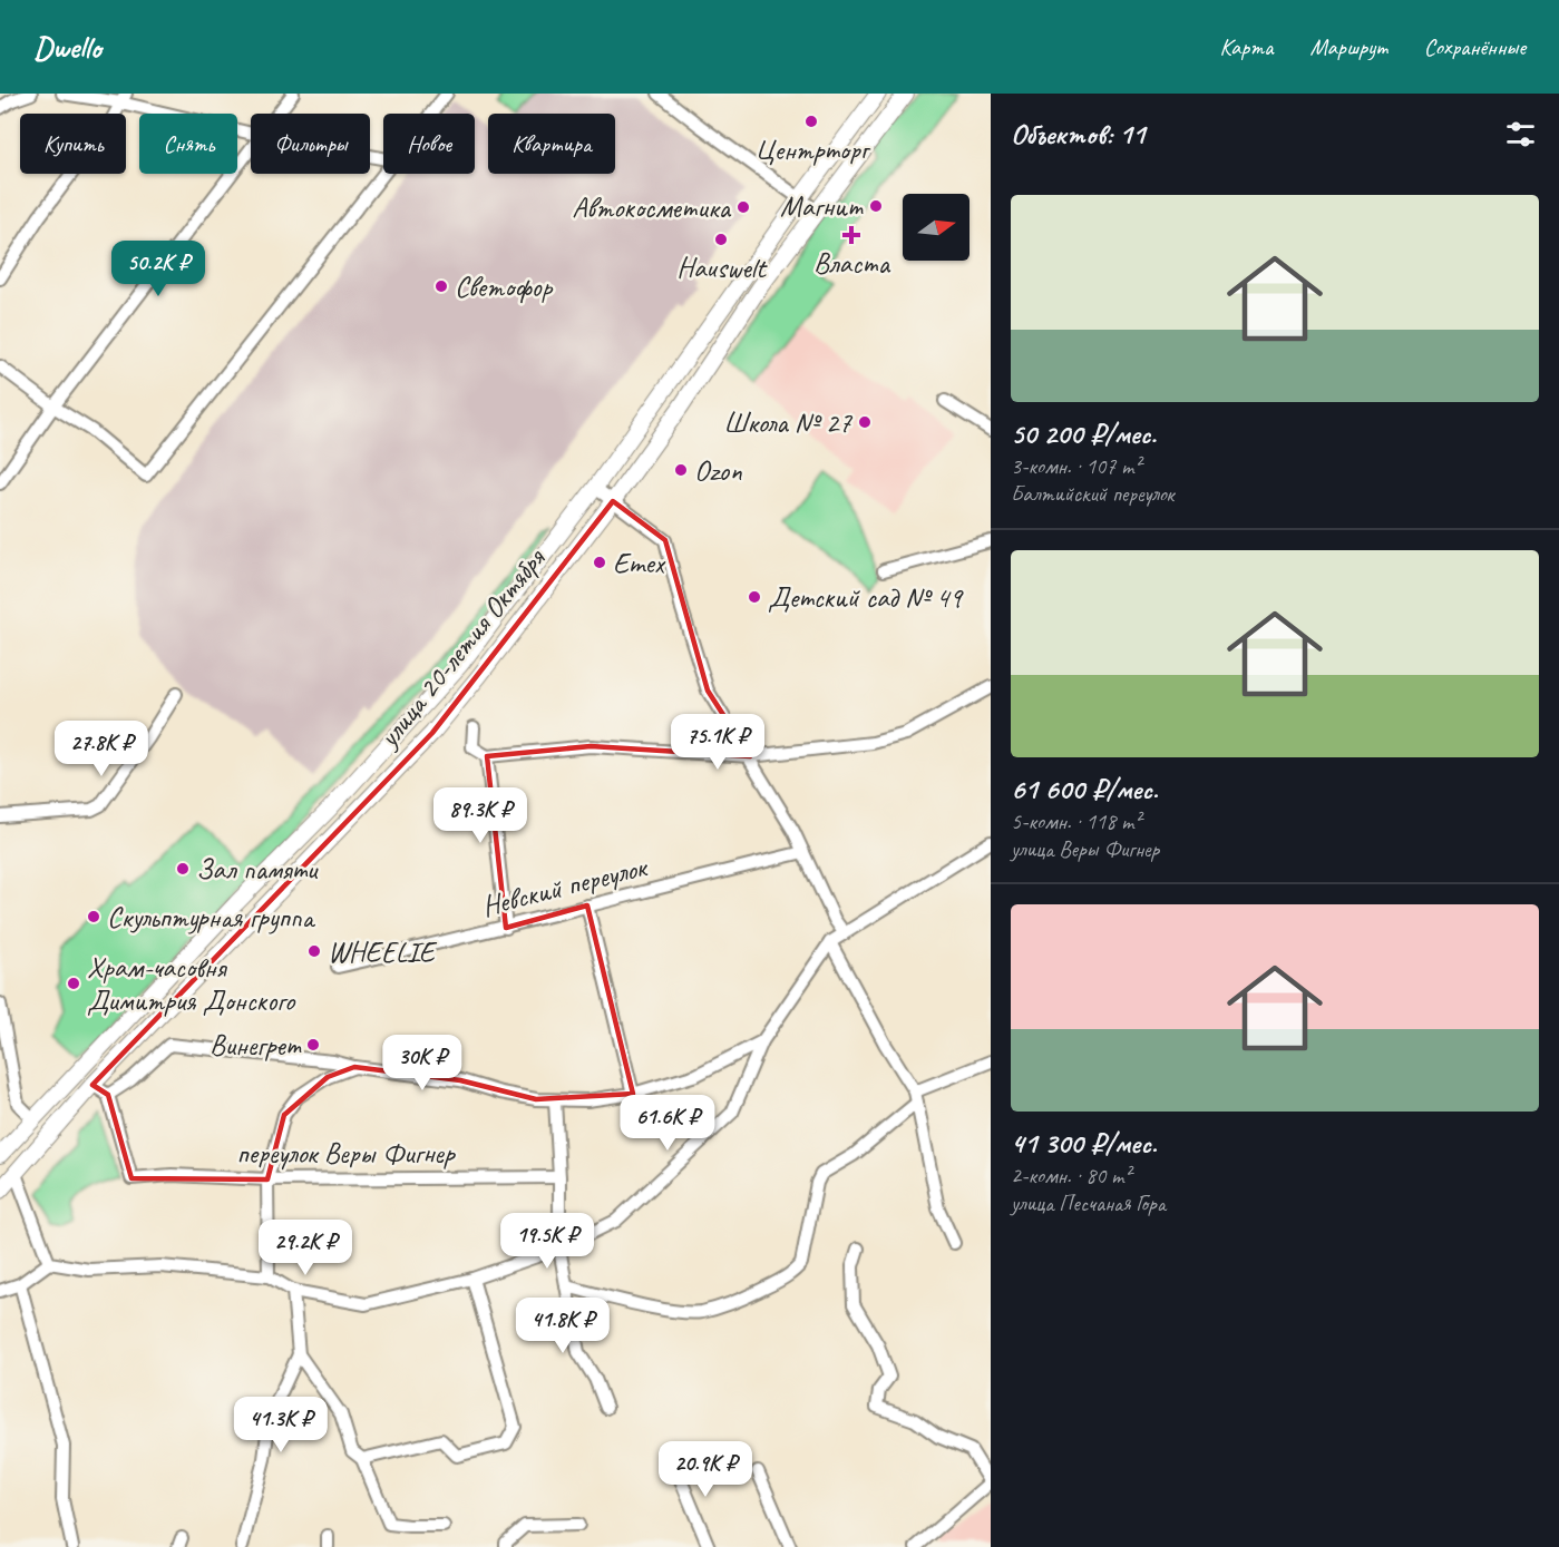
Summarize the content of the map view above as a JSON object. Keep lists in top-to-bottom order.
{
  "streets": {
    "main road": ["улица 20-летия Октября"],
    "street": ["Невский переулок", "переулок Веры Фигнер"]
  },
  "places": {
    "other": [
      "Центрторг",
      "Магнит",
      "Автокосметика",
      "Hauswelt",
      "Светофор",
      "Школа № 27",
      "Ozon",
      "Emex",
      "Детский сад № 49",
      "Зал памяти",
      "Скульптурная группа",
      "WHEELIE",
      "Храм-часовня Димитрия Донского",
      "Винегрет"
    ],
    "health": ["Власта"]
  },
  "north": "right",
  "page": {
    "header": "Dwello",
    "nav": ["Карта", "Маршрут", "Сохранённые"],
    "heading": "Объектов: 11",
    "chip": [
      "Купить",
      "Снять",
      "Фильтры",
      "Новое",
      "Квартира"
    ],
    "list": [
      {
        "name": "50 200 ₽/мес.",
        "note": "3-комн. · 107 m² · Балтийский переулок"
      },
      {
        "name": "61 600 ₽/мес.",
        "note": "5-комн. · 118 m² · улица Веры Фигнер"
      },
      {
        "name": "41 300 ₽/мес.",
        "note": "2-комн. · 80 m² · улица Песчаная Гора"
      }
    ],
    "price": [
      "50.2K ₽",
      "75.1K ₽",
      "27.8K ₽",
      "89.3K ₽",
      "30K ₽",
      "61.6K ₽",
      "19.5K ₽",
      "29.2K ₽",
      "41.8K ₽",
      "41.3K ₽",
      "20.9K ₽"
    ]
  }
}
